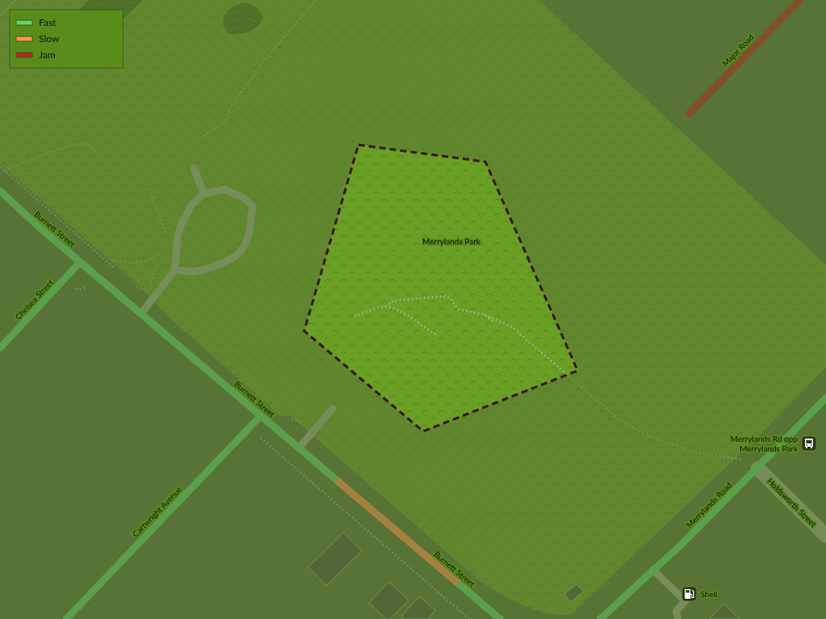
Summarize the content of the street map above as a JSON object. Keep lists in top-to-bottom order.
{
  "streets": {
    "main road": [
      "Major Road",
      "Burnett Street",
      "Chelsea Street",
      "Merrylands Road",
      "Cartwright Avenue"
    ],
    "street": ["Holdsworth Street"]
  },
  "crossings": [
    ["Burnett Street", "Chelsea Street"],
    ["Burnett Street", "Cartwright Avenue"],
    ["Holdsworth Street", "Merrylands Road"]
  ],
  "parks": ["Merrylands Park"],
  "places": {
    "bus stop": ["Merrylands Rd opp Merrylands Park"],
    "fuel station": ["Shell"]
  },
  "legend": ["Fast", "Slow", "Jam"]
}
